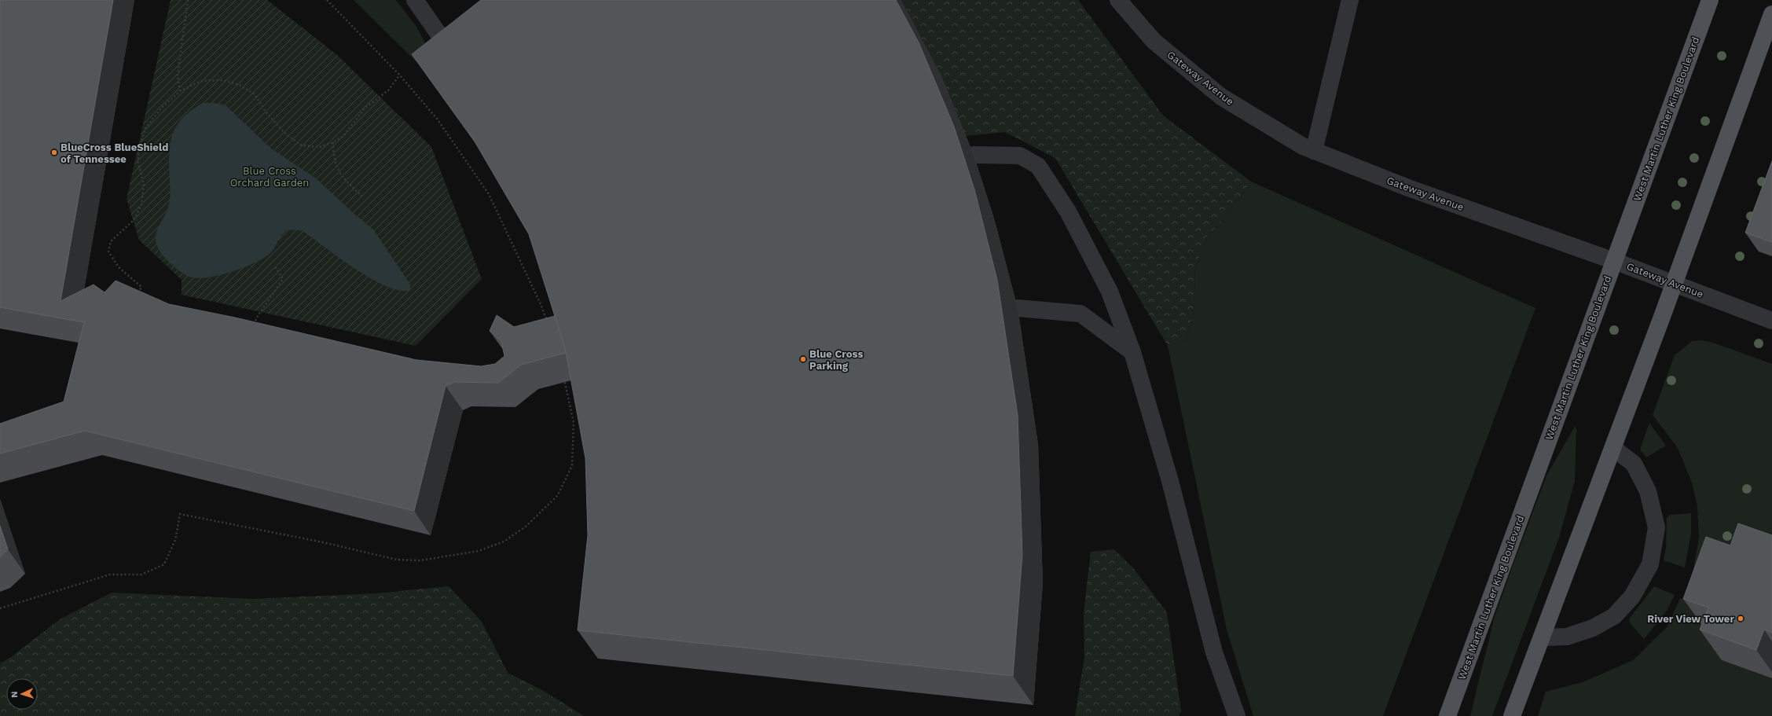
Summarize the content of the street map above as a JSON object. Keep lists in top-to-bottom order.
{
  "streets": {
    "main road": ["West Martin Luther King Boulevard"],
    "street": ["Gateway Avenue"]
  },
  "crossings": [
    ["Gateway Avenue", "West Martin Luther King Boulevard"]
  ],
  "parks": ["Blue Cross Orchard Garden"],
  "places": ["BlueCross BlueShield of Tennessee", "Blue Cross Parking", "River View Tower"],
  "north": "left"
}
